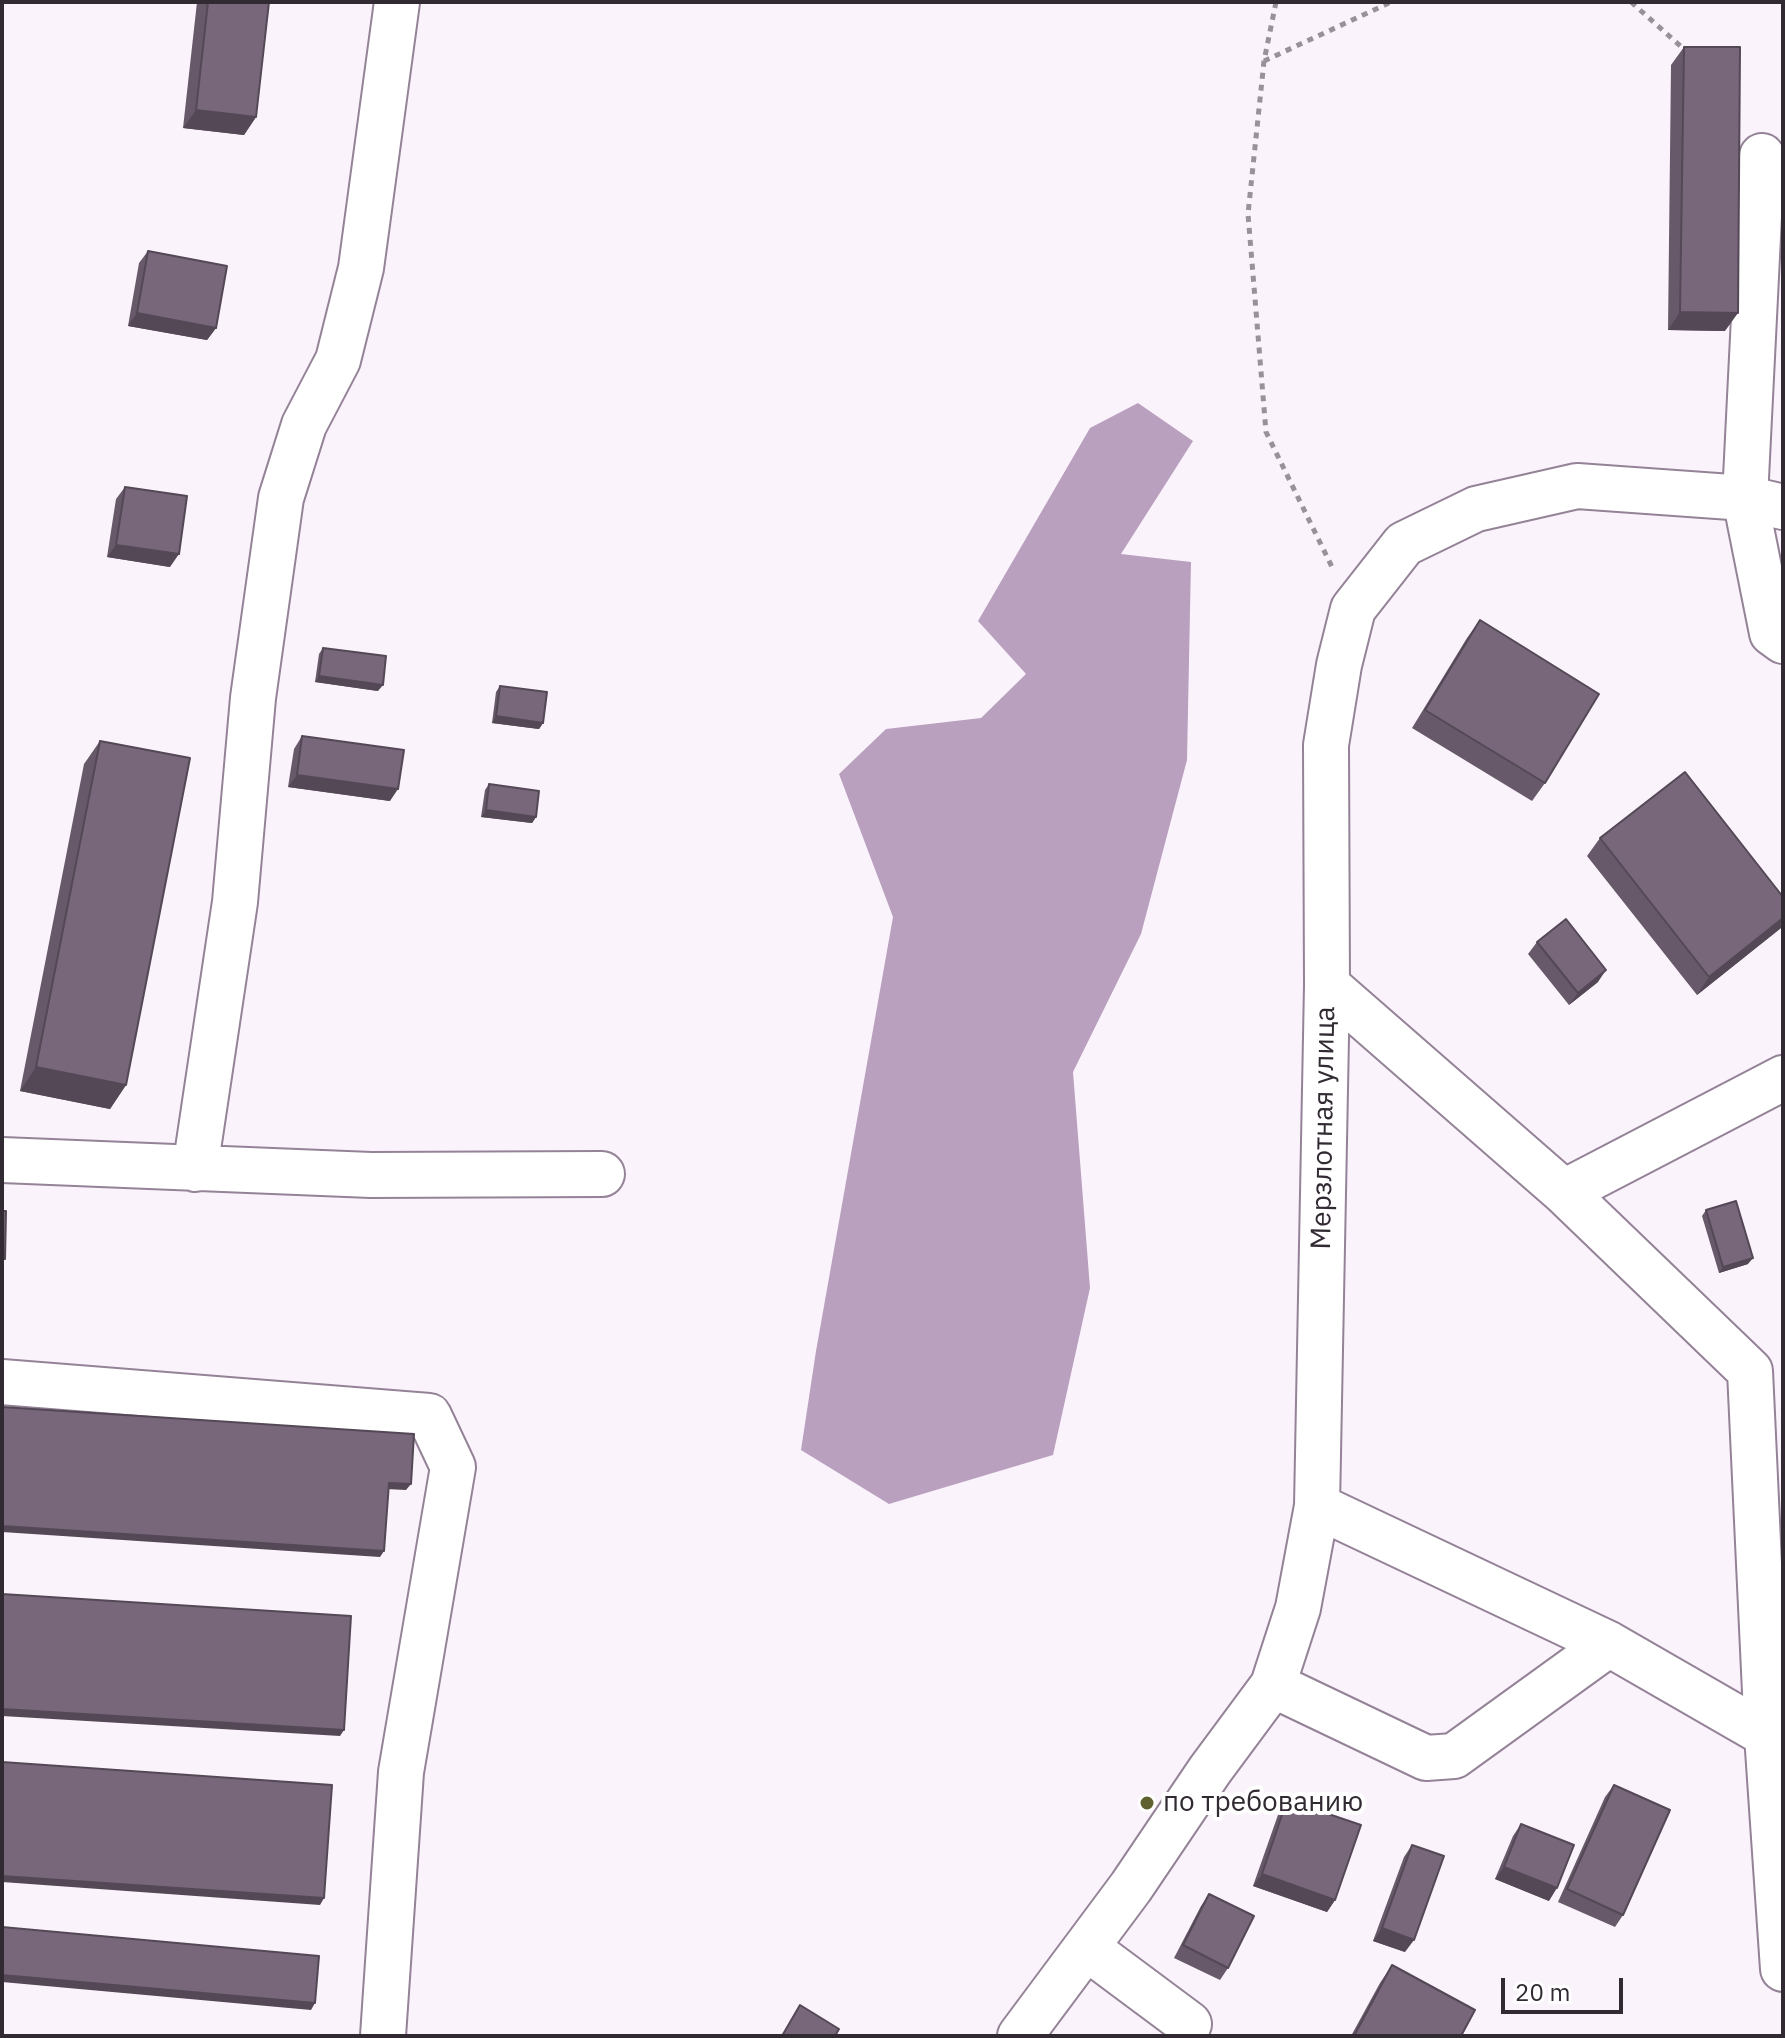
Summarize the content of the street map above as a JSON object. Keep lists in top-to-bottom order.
{
  "streets": {
    "street": ["Мерзлотная улица"]
  },
  "places": ["по требованию"],
  "scale_bar": "20 m"
}
